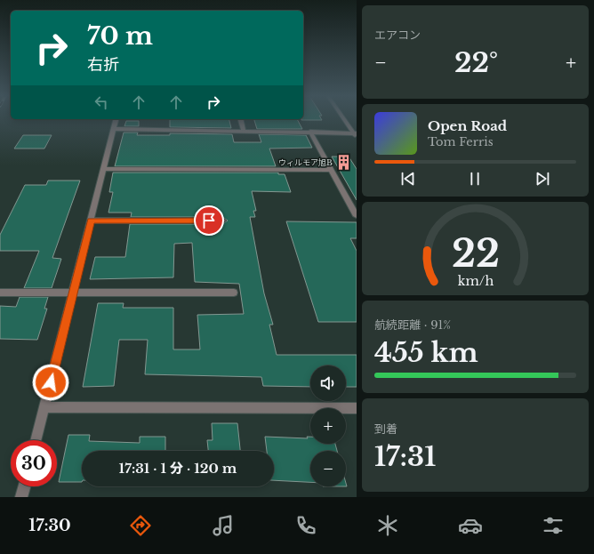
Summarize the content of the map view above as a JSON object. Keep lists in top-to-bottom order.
{
  "places": {
    "building": ["ウィルモア旭B"]
  },
  "page": {
    "tile": [
      "エアコン",
      ["航続距離 · 91%", "455 km"],
      ["到着", "17:31"]
    ],
    "turn": ["70 m", "右折"],
    "heat": ["−", "22°", "+"],
    "song": ["Open Road", "Tom Ferris"],
    "map_buttons": ["+", "−"],
    "limit": "30",
    "trip": "17:31 · 1 分 · 120 m",
    "tabs": "17:30",
    "gauge": ["22", "km/h"]
  }
}
